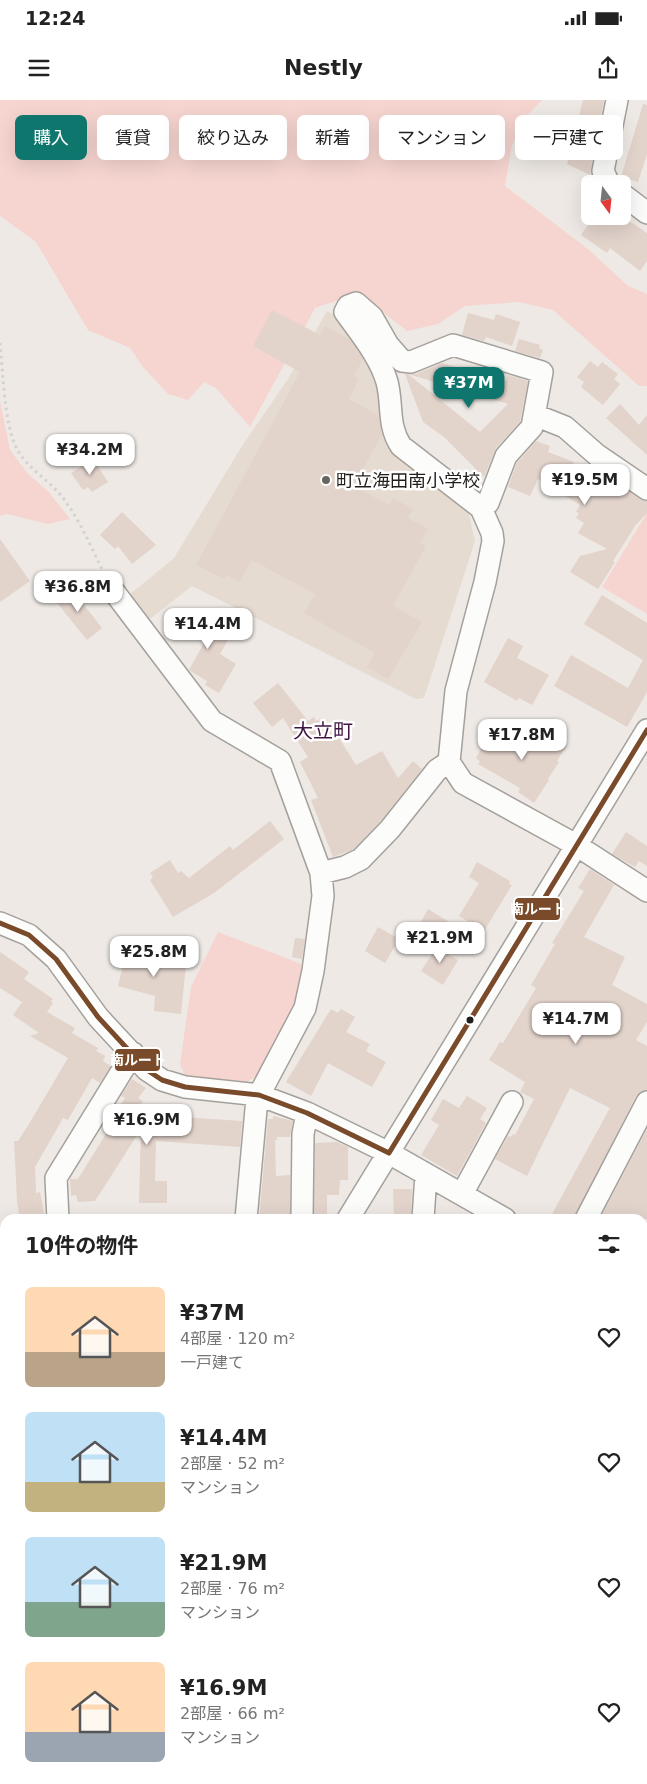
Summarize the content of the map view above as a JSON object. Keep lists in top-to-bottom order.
{
  "districts": ["大立町"],
  "places": ["町立海田南小学校"],
  "lines": ["transit line 南ルート"],
  "north": "bottom",
  "page": {
    "status": "12:24",
    "header": "Nestly",
    "chip": [
      "購入",
      "賃貸",
      "絞り込み",
      "新着",
      "マンション",
      "一戸建て"
    ],
    "price": [
      "¥37M",
      "¥34.2M",
      "¥19.5M",
      "¥36.8M",
      "¥14.4M",
      "¥17.8M",
      "¥21.9M",
      "¥25.8M",
      "¥14.7M",
      "¥16.9M"
    ],
    "heading": "10件の物件",
    "list": [
      {
        "name": "¥37M",
        "note": "4部屋 · 120 m² · 一戸建て"
      },
      {
        "name": "¥14.4M",
        "note": "2部屋 · 52 m² · マンション"
      },
      {
        "name": "¥21.9M",
        "note": "2部屋 · 76 m² · マンション"
      },
      {
        "name": "¥16.9M",
        "note": "2部屋 · 66 m² · マンション"
      }
    ]
  }
}
